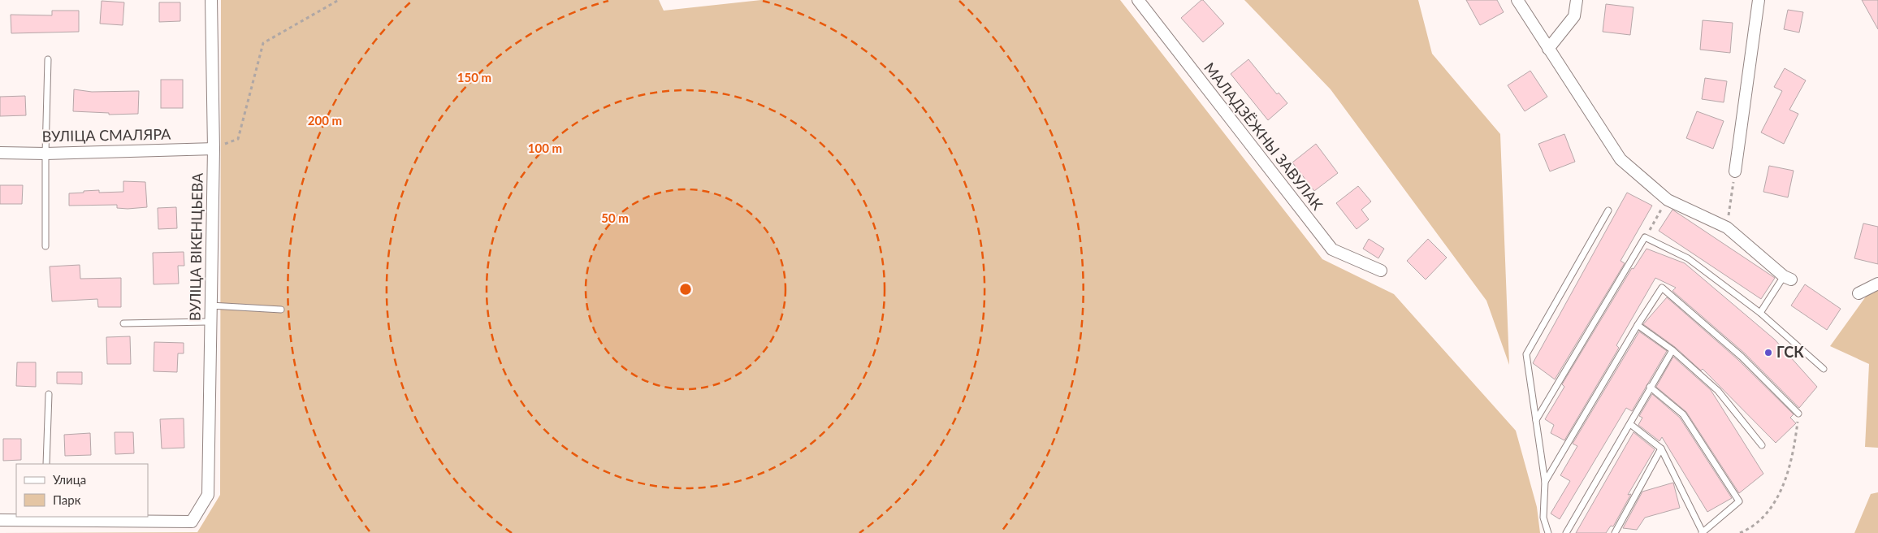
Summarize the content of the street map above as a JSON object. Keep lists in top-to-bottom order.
{
  "streets": {
    "street": ["ВУЛІЦА СМАЛЯРА", "МАЛАДЗЁЖНЫ ЗАВУЛАК", "ВУЛІЦА ВІКЕНЦЬЕВА"]
  },
  "crossings": [
    ["ВУЛІЦА СМАЛЯРА", "ВУЛІЦА ВІКЕНЦЬЕВА"]
  ],
  "places": ["ГСК"],
  "legend": ["Улица", "Парк"],
  "rings": [
    "150 m",
    "200 m",
    "100 m",
    "50 m"
  ]
}
